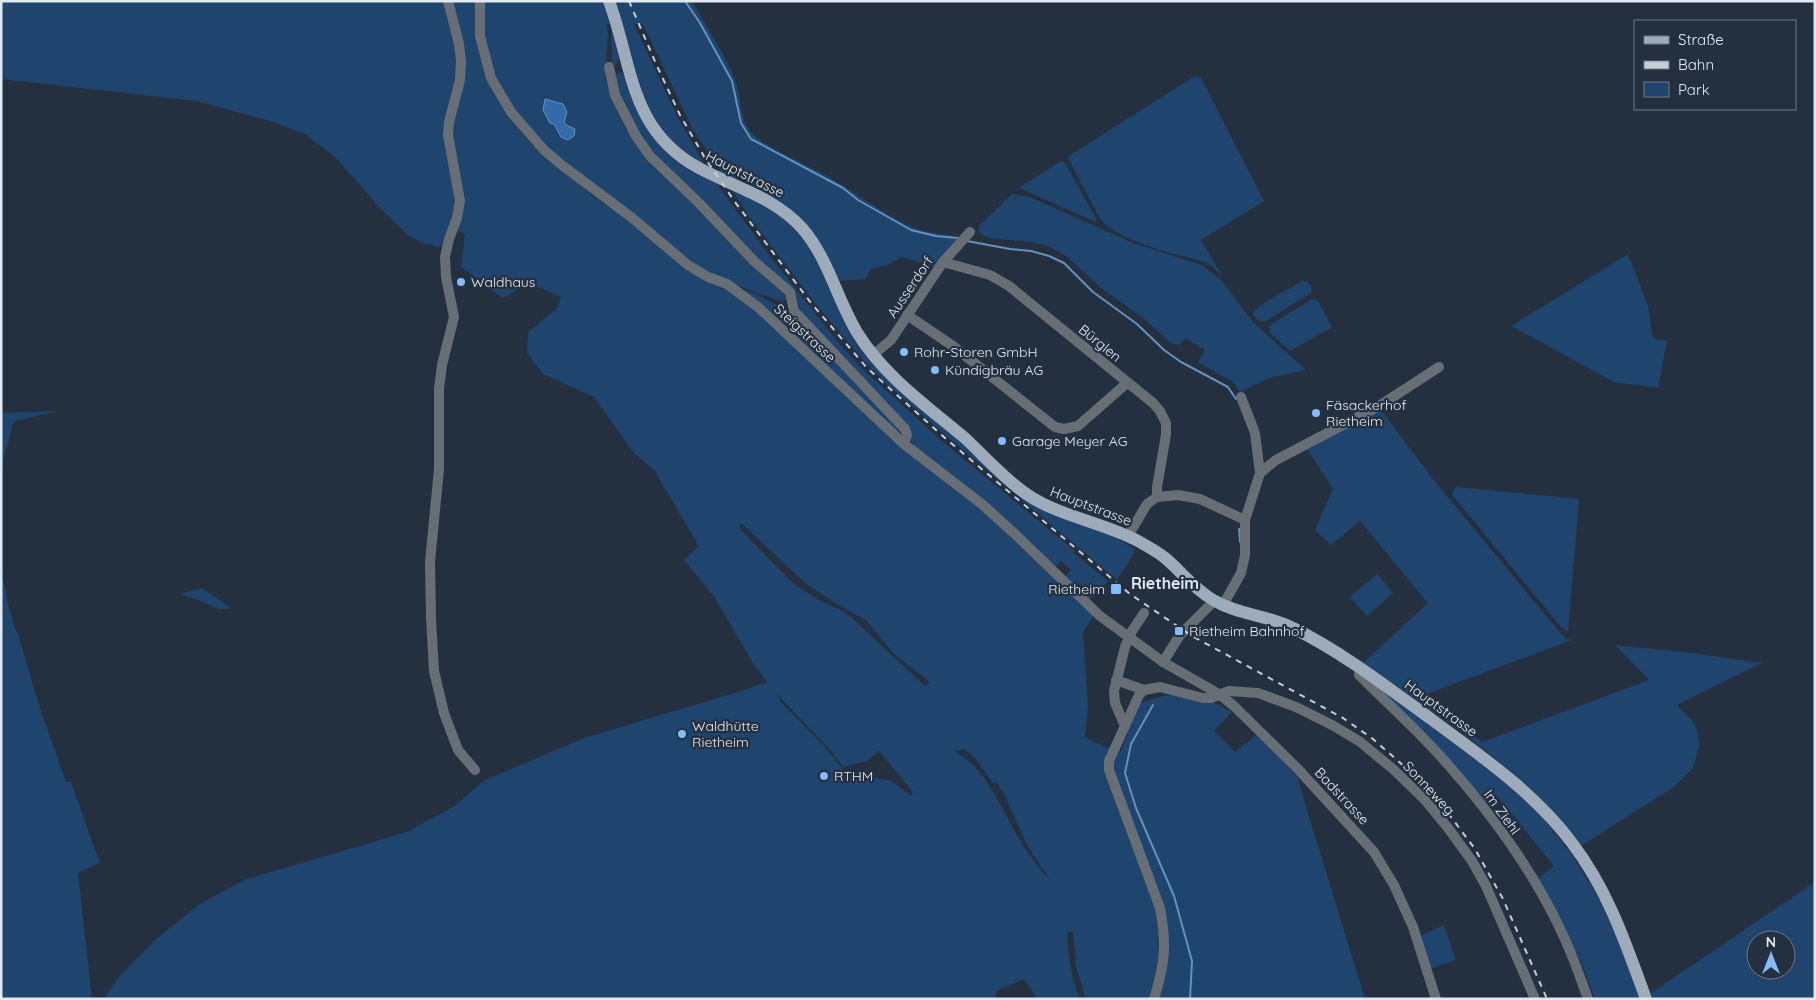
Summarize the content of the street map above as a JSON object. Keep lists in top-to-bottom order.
{
  "streets": {
    "main road": ["Hauptstrasse"],
    "street": [
      "Ausserdorf",
      "Steigstrasse",
      "Bürglen",
      "Sonneweg",
      "Badstrasse",
      "Im Ziehl"
    ]
  },
  "crossings": [
    ["Hauptstrasse", "Ausserdorf"],
    ["Hauptstrasse", "Im Ziehl"],
    ["Ausserdorf", "Bürglen"],
    ["Steigstrasse", "Badstrasse"],
    ["Sonneweg", "Badstrasse"]
  ],
  "districts": ["Rietheim"],
  "places": {
    "other": [
      "Waldhaus",
      "Rohr-Storen GmbH",
      "Kündigbräu AG",
      "Fäsackerhof Rietheim",
      "Garage Meyer AG",
      "Waldhütte Rietheim",
      "RTHM"
    ],
    "transit": ["Rietheim", "Rietheim Bahnhof"]
  },
  "legend": ["Straße", "Bahn", "Park"],
  "north": "top"
}
